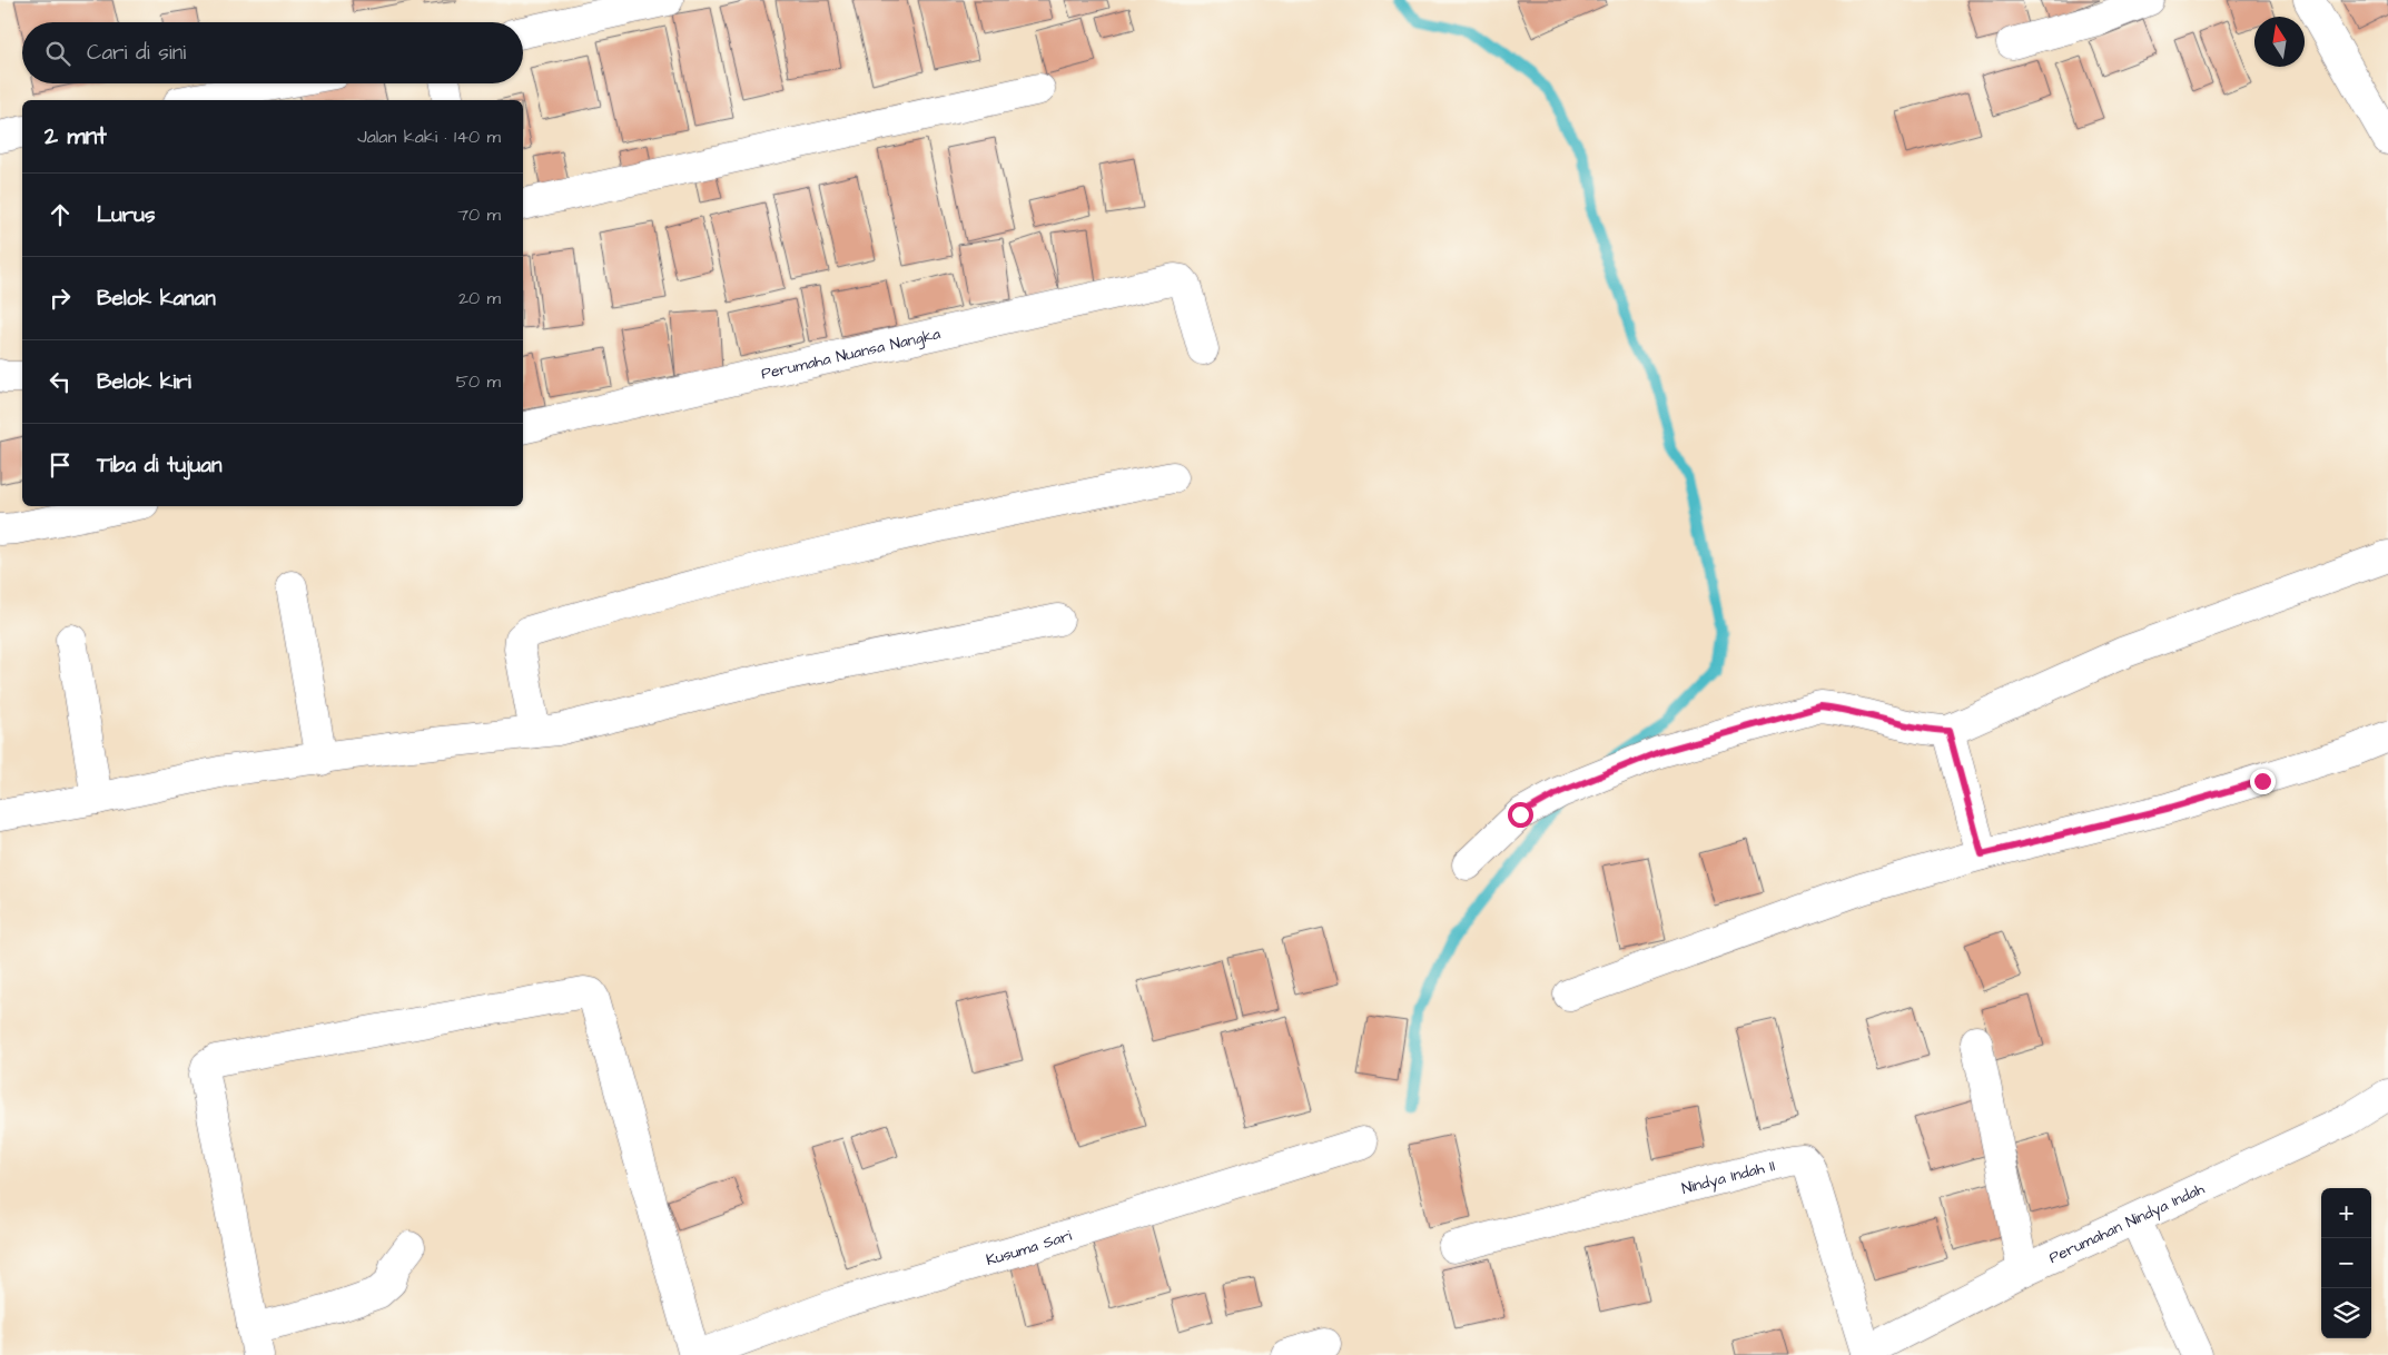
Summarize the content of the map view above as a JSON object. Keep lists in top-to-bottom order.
{
  "streets": {
    "street": [
      "Perumaha Nuansa Nangka",
      "Nindya Indah II",
      "Perumahan Nindya Indah",
      "Kusuma Sari"
    ]
  },
  "crossings": [
    ["Nindya Indah II", "Perumahan Nindya Indah"]
  ],
  "north": "top",
  "page": {
    "search": "Cari di sini",
    "heading": ["2 mnt", "Jalan kaki · 140 m"],
    "list": [
      ["Lurus", "70 m"],
      ["Belok kanan", "20 m"],
      ["Belok kiri", "50 m"],
      "Tiba di tujuan"
    ],
    "map_buttons": ["+", "−"]
  }
}
